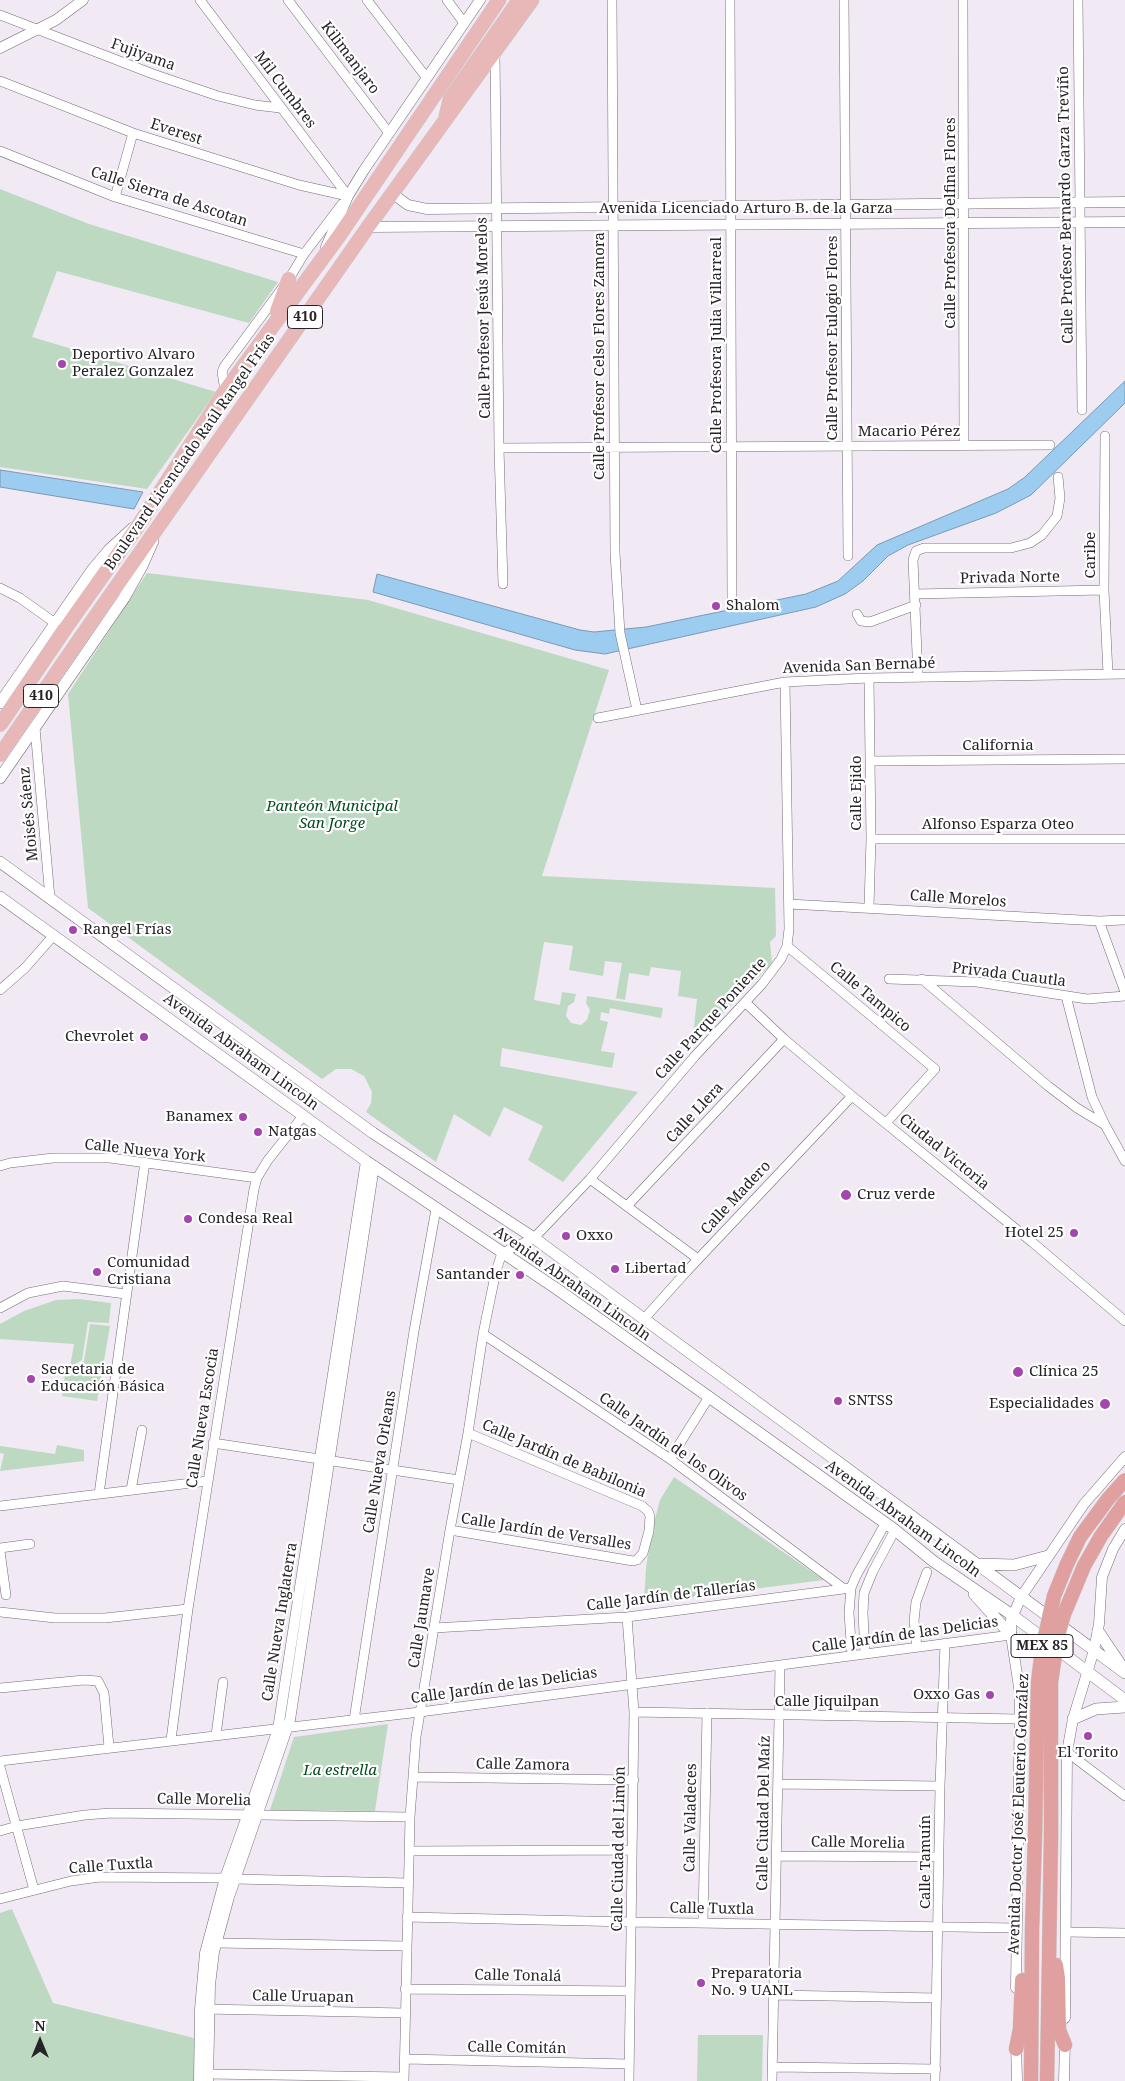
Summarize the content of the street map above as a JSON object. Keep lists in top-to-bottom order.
{
  "streets": {
    "highway": ["MEX 85", "Avenida Doctor José Eleuterio González"],
    "main road": ["410", "Boulevard Licenciado Raúl Rangel Frías", "Avenida Abraham Lincoln"],
    "street": [
      "Fujiyama",
      "Kilimanjaro",
      "Mil Cumbres",
      "Everest",
      "Calle Sierra de Ascotan",
      "Calle Profesor Bernardo Garza Treviño",
      "Avenida Licenciado Arturo B. de la Garza",
      "Calle Profesora Delfina Flores",
      "Calle Profesor Jesús Morelos",
      "Calle Profesor Eulogio Flores",
      "Calle Profesora Julia Villarreal",
      "Calle Profesor Celso Flores Zamora",
      "Macario Pérez",
      "Caribe",
      "Privada Norte",
      "Avenida San Bernabé",
      "California",
      "Calle Ejido",
      "Moisés Sáenz",
      "Alfonso Esparza Oteo",
      "Calle Morelos",
      "Privada Cuautla",
      "Calle Tampico",
      "Calle Parque Poniente",
      "Calle Llera",
      "Calle Nueva York",
      "Ciudad Victoria",
      "Calle Madero",
      "Calle Nueva Escocia",
      "Calle Jardín de los Olivos",
      "Calle Jardín de Babilonia",
      "Calle Nueva Orleans",
      "Calle Jardín de Versalles",
      "Calle Jardín de Tallerías",
      "Calle Jaumave",
      "Calle Nueva Inglaterra",
      "Calle Jardín de las Delicias",
      "Calle Jiquilpan",
      "Calle Zamora",
      "Calle Morelia",
      "Calle Ciudad Del Maíz",
      "Calle Valadeces",
      "Calle Ciudad del Limón",
      "Calle Tamuín",
      "Calle Tuxtla",
      "Calle Tonalá",
      "Calle Uruapan",
      "Calle Comitán"
    ]
  },
  "crossings": [
    ["Fujiyama", "Mil Cumbres"],
    ["Mil Cumbres", "Everest"],
    ["Calle Profesor Bernardo Garza Treviño", "Avenida Licenciado Arturo B. de la Garza"],
    ["Avenida Licenciado Arturo B. de la Garza", "Calle Profesora Delfina Flores"],
    ["Avenida Licenciado Arturo B. de la Garza", "Calle Profesor Jesús Morelos"],
    ["Avenida Licenciado Arturo B. de la Garza", "Calle Profesor Eulogio Flores"],
    ["Avenida Licenciado Arturo B. de la Garza", "Calle Profesora Julia Villarreal"],
    ["Avenida Licenciado Arturo B. de la Garza", "Calle Profesor Celso Flores Zamora"],
    ["Avenida Licenciado Arturo B. de la Garza", "Boulevard Licenciado Raúl Rangel Frías"],
    ["Calle Profesora Delfina Flores", "Macario Pérez"],
    ["Calle Profesor Jesús Morelos", "Macario Pérez"],
    ["Calle Profesor Jesús Morelos", "Boulevard Licenciado Raúl Rangel Frías"],
    ["Calle Profesor Eulogio Flores", "Macario Pérez"],
    ["Calle Profesora Julia Villarreal", "Macario Pérez"],
    ["Calle Profesor Celso Flores Zamora", "Macario Pérez"],
    ["Calle Profesor Celso Flores Zamora", "Avenida San Bernabé"],
    ["Caribe", "Privada Norte"],
    ["Caribe", "Avenida San Bernabé"],
    ["Avenida San Bernabé", "Calle Ejido"],
    ["Avenida San Bernabé", "Calle Parque Poniente"],
    ["California", "Calle Ejido"],
    ["Calle Ejido", "Alfonso Esparza Oteo"],
    ["Calle Ejido", "Calle Morelos"],
    ["Calle Morelos", "Calle Parque Poniente"],
    ["Calle Tampico", "Calle Parque Poniente"],
    ["Calle Tampico", "Ciudad Victoria"],
    ["Calle Parque Poniente", "Ciudad Victoria"],
    ["Avenida Abraham Lincoln", "Calle Nueva Escocia"],
    ["Avenida Abraham Lincoln", "Calle Nueva Orleans"],
    ["Avenida Abraham Lincoln", "Calle Jaumave"],
    ["Avenida Abraham Lincoln", "Calle Nueva Inglaterra"],
    ["Calle Llera", "Ciudad Victoria"],
    ["Calle Nueva York", "Calle Nueva Escocia"],
    ["Ciudad Victoria", "Calle Madero"],
    ["Calle Nueva Escocia", "Calle Jardín de las Delicias"],
    ["Calle Jardín de los Olivos", "Calle Jardín de Tallerías"],
    ["Calle Jardín de los Olivos", "Calle Jaumave"],
    ["Calle Jardín de Babilonia", "Calle Jardín de Versalles"],
    ["Calle Jardín de Babilonia", "Calle Jaumave"],
    ["Calle Nueva Orleans", "Calle Jardín de las Delicias"],
    ["Calle Jardín de Versalles", "Calle Jaumave"],
    ["Calle Jardín de Tallerías", "Calle Jaumave"],
    ["Calle Jardín de Tallerías", "Calle Ciudad del Limón"],
    ["Calle Jaumave", "Calle Jardín de las Delicias"],
    ["Calle Jaumave", "Calle Zamora"],
    ["Calle Jaumave", "Calle Morelia"],
    ["Calle Jaumave", "Calle Tuxtla"],
    ["Calle Jaumave", "Calle Tonalá"],
    ["Calle Jaumave", "Calle Uruapan"],
    ["Calle Jaumave", "Calle Comitán"],
    ["Calle Nueva Inglaterra", "Calle Jardín de las Delicias"],
    ["Calle Nueva Inglaterra", "Calle Morelia"],
    ["Calle Nueva Inglaterra", "Calle Tuxtla"],
    ["Calle Nueva Inglaterra", "Calle Uruapan"],
    ["Calle Jardín de las Delicias", "Calle Ciudad Del Maíz"],
    ["Calle Jardín de las Delicias", "Calle Ciudad del Limón"],
    ["Calle Jardín de las Delicias", "Calle Tamuín"],
    ["Calle Jiquilpan", "Calle Ciudad Del Maíz"],
    ["Calle Jiquilpan", "Calle Valadeces"],
    ["Calle Jiquilpan", "Calle Ciudad del Limón"],
    ["Calle Jiquilpan", "Calle Tamuín"],
    ["Calle Zamora", "Calle Ciudad del Limón"],
    ["Calle Morelia", "Calle Ciudad Del Maíz"],
    ["Calle Morelia", "Calle Tamuín"],
    ["Calle Ciudad Del Maíz", "Calle Tuxtla"],
    ["Calle Valadeces", "Calle Tuxtla"],
    ["Calle Ciudad del Limón", "Calle Tuxtla"],
    ["Calle Ciudad del Limón", "Calle Tonalá"],
    ["Calle Ciudad del Limón", "Calle Comitán"],
    ["Calle Tamuín", "Calle Tuxtla"]
  ],
  "parks": ["Panteón Municipal San Jorge", "La estrella"],
  "places": [
    "Deportivo Alvaro Peralez Gonzalez",
    "Shalom",
    "Rangel Frías",
    "Chevrolet",
    "Banamex",
    "Natgas",
    "Cruz verde",
    "Condesa Real",
    "Hotel 25",
    "Oxxo",
    "Libertad",
    "Comunidad Cristiana",
    "Santander",
    "Clínica 25",
    "Secretaria de Educación Básica",
    "SNTSS",
    "Especialidades",
    "Oxxo Gas",
    "El Torito",
    "Preparatoria No. 9 UANL"
  ],
  "north": "top"
}
